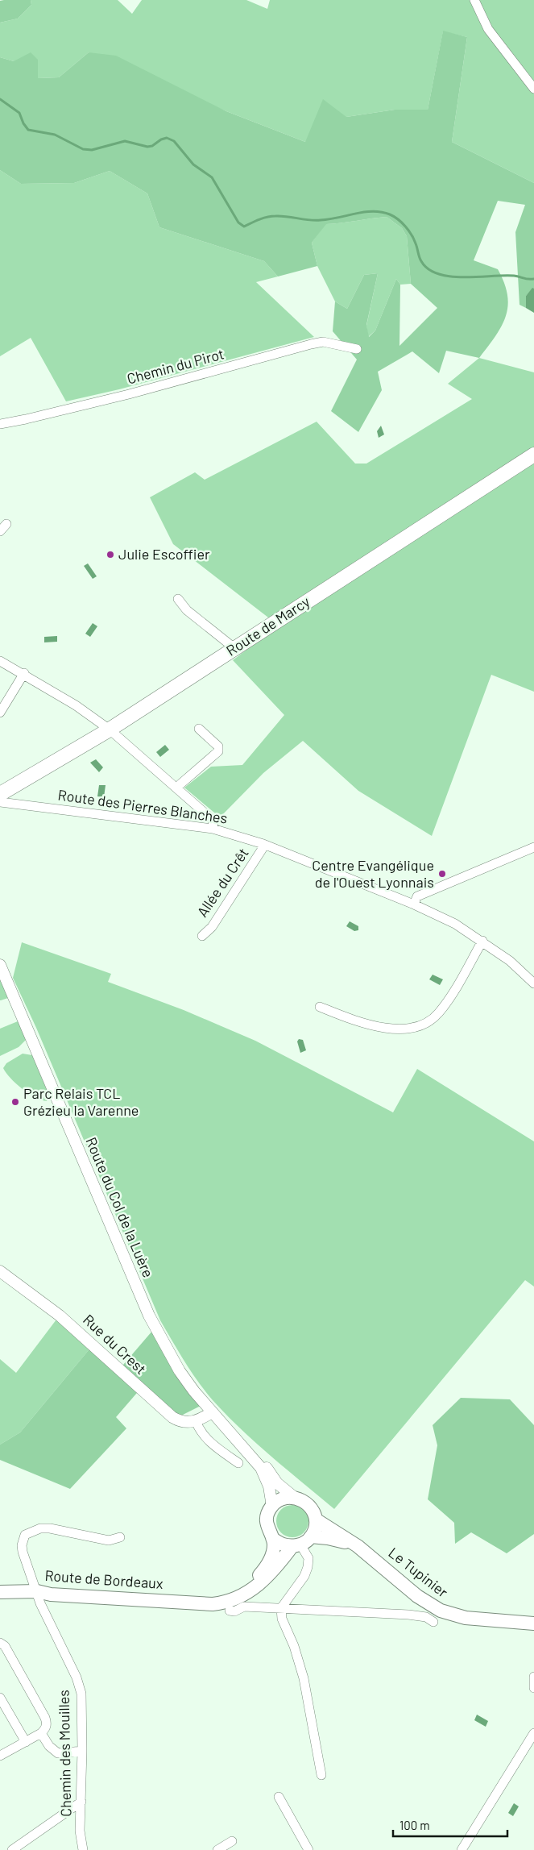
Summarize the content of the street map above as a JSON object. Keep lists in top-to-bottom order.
{
  "streets": {
    "main road": ["Route de Marcy", "Le Tupinier", "Route de Bordeaux"],
    "street": [
      "Chemin du Pirot",
      "Route des Pierres Blanches",
      "Allée du Crêt",
      "Route du Col de la Luère",
      "Rue du Crest",
      "Chemin des Mouilles"
    ]
  },
  "crossings": [
    ["Route des Pierres Blanches", "Allée du Crêt"],
    ["Route du Col de la Luère", "Le Tupinier"],
    ["Route du Col de la Luère", "Route de Bordeaux"],
    ["Le Tupinier", "Route de Bordeaux"],
    ["Route de Bordeaux", "Chemin des Mouilles"]
  ],
  "places": ["Julie Escoffier", "Centre Evangélique de l'Ouest Lyonnais", "Parc Relais TCL Grézieu la Varenne"],
  "scale_bar": "100 m"
}
